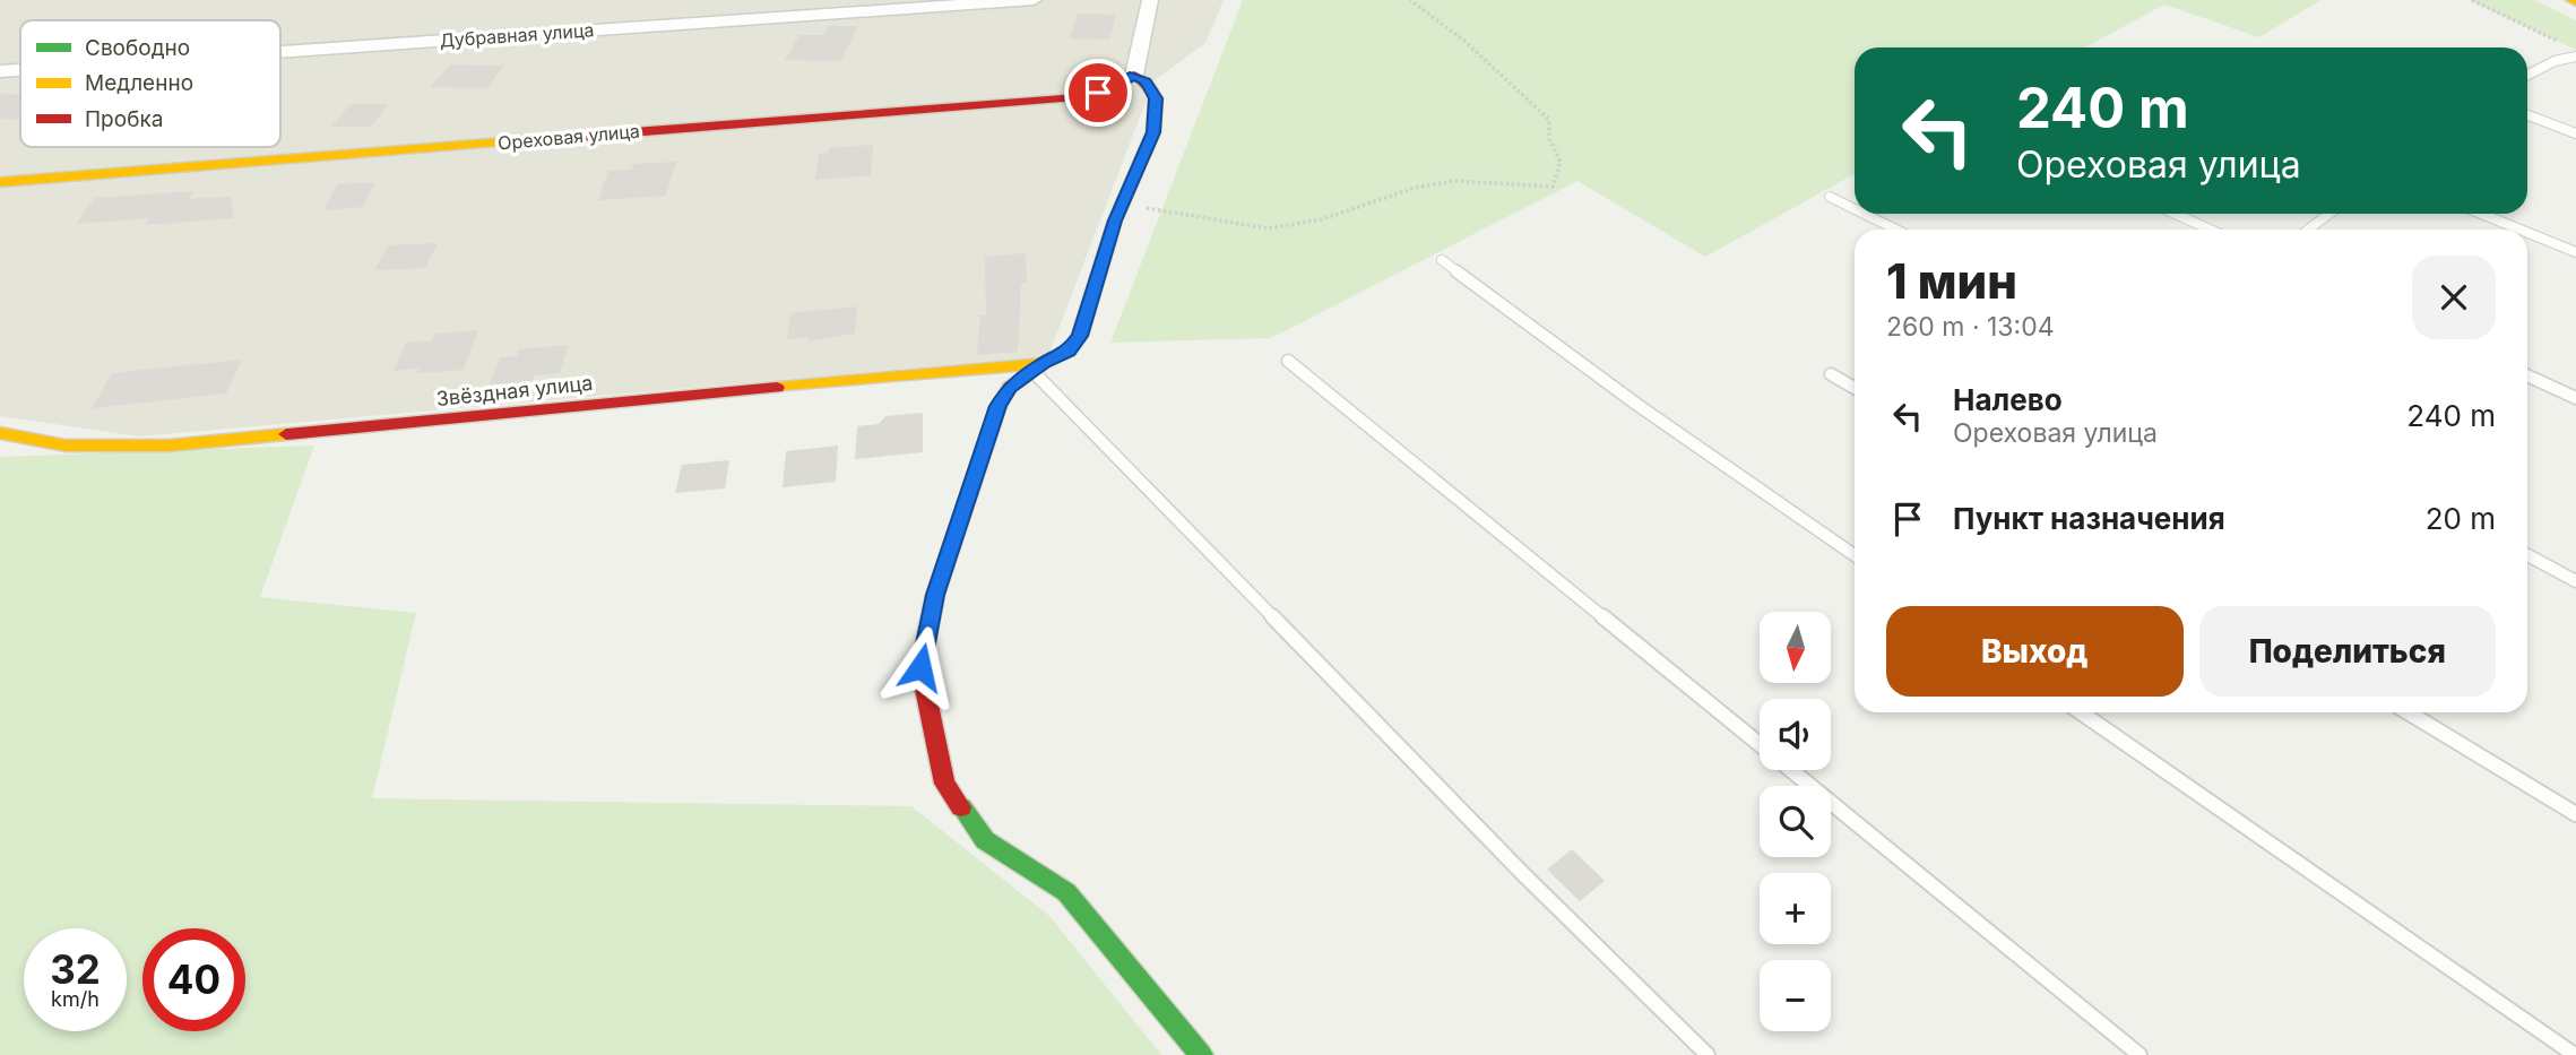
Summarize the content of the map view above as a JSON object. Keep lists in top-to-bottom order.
{
  "streets": {
    "street": ["Дубравная улица", "Ореховая улица", "Звёздная улица"]
  },
  "legend": ["Свободно", "Медленно", "Пробка"],
  "north": "bottom",
  "page": {
    "turn": ["240 m", "Ореховая улица"],
    "heading": ["1 мин", "260 m · 13:04"],
    "list": [
      {
        "name": "Налево",
        "note": "Ореховая улица",
        "value": "240 m"
      },
      {
        "name": "Пункт назначения",
        "value": "20 m"
      }
    ],
    "buttons": ["Выход", "Поделиться"],
    "map_buttons": ["+", "−"],
    "speed": "32 km/h",
    "limit": "40"
  }
}
